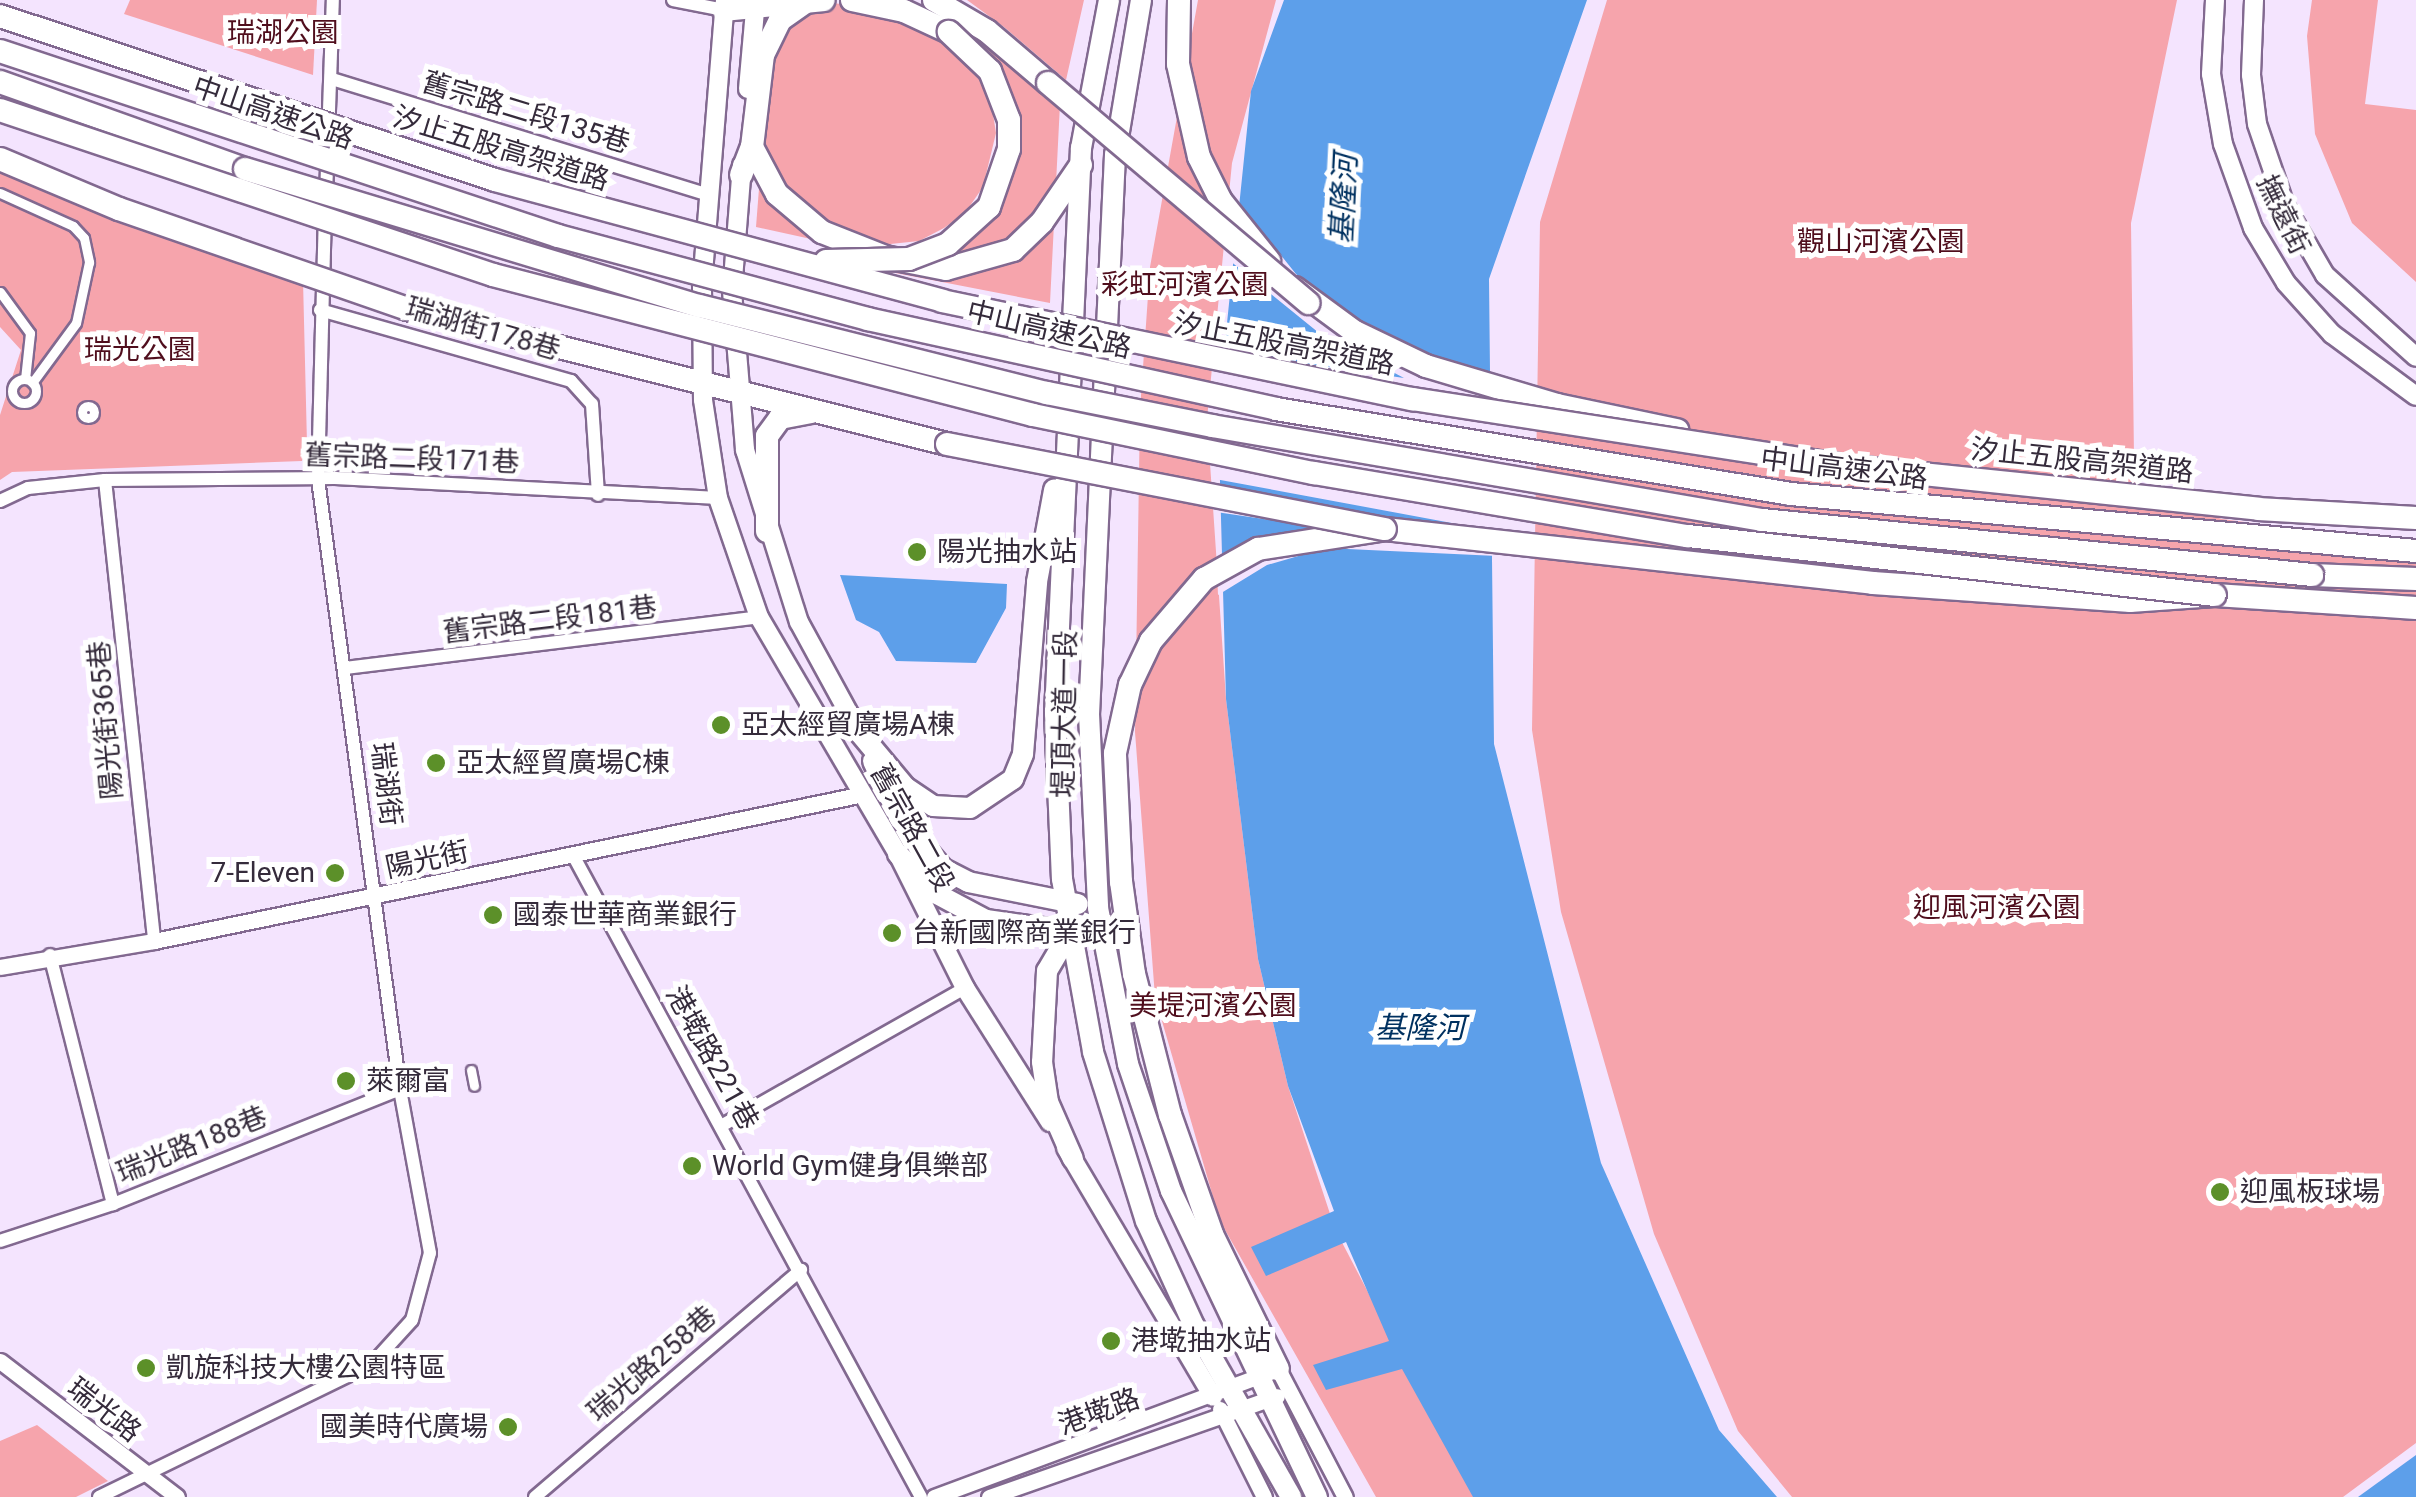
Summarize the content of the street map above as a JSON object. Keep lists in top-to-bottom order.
{
  "streets": {
    "highway": ["中山高速公路", "汐止五股高架道路", "堤頂大道一段"],
    "main road": ["撫遠街", "舊宗路二段"],
    "street": [
      "舊宗路二段135巷",
      "瑞湖街178巷",
      "舊宗路二段171巷",
      "舊宗路二段181巷",
      "陽光街365巷",
      "瑞湖街",
      "陽光街",
      "港墘路221巷",
      "瑞光路188巷",
      "瑞光路258巷",
      "瑞光路",
      "港墘路"
    ]
  },
  "crossings": [
    ["舊宗路二段135巷", "瑞湖街"],
    ["舊宗路二段135巷", "舊宗路二段"],
    ["瑞湖街178巷", "舊宗路二段171巷"],
    ["瑞湖街178巷", "瑞湖街"],
    ["舊宗路二段171巷", "陽光街365巷"],
    ["舊宗路二段171巷", "瑞湖街"],
    ["舊宗路二段171巷", "舊宗路二段"],
    ["舊宗路二段181巷", "瑞湖街"],
    ["舊宗路二段181巷", "舊宗路二段"],
    ["堤頂大道一段", "舊宗路二段"],
    ["堤頂大道一段", "港墘路"],
    ["陽光街365巷", "陽光街"],
    ["瑞湖街", "陽光街"],
    ["瑞湖街", "瑞光路188巷"],
    ["瑞湖街", "瑞光路"],
    ["舊宗路二段", "陽光街"],
    ["舊宗路二段", "港墘路"],
    ["陽光街", "港墘路221巷"],
    ["港墘路221巷", "瑞光路258巷"]
  ],
  "water": ["基隆河"],
  "parks": [
    "瑞湖公園",
    "觀山河濱公園",
    "彩虹河濱公園",
    "瑞光公園",
    "迎風河濱公園",
    "美堤河濱公園"
  ],
  "places": [
    "陽光抽水站",
    "亞太經貿廣場A棟",
    "亞太經貿廣場C棟",
    "7-Eleven",
    "國泰世華商業銀行",
    "台新國際商業銀行",
    "萊爾富",
    "World Gym健身俱樂部",
    "迎風板球場",
    "港墘抽水站",
    "凱旋科技大樓公園特區",
    "國美時代廣場"
  ]
}
